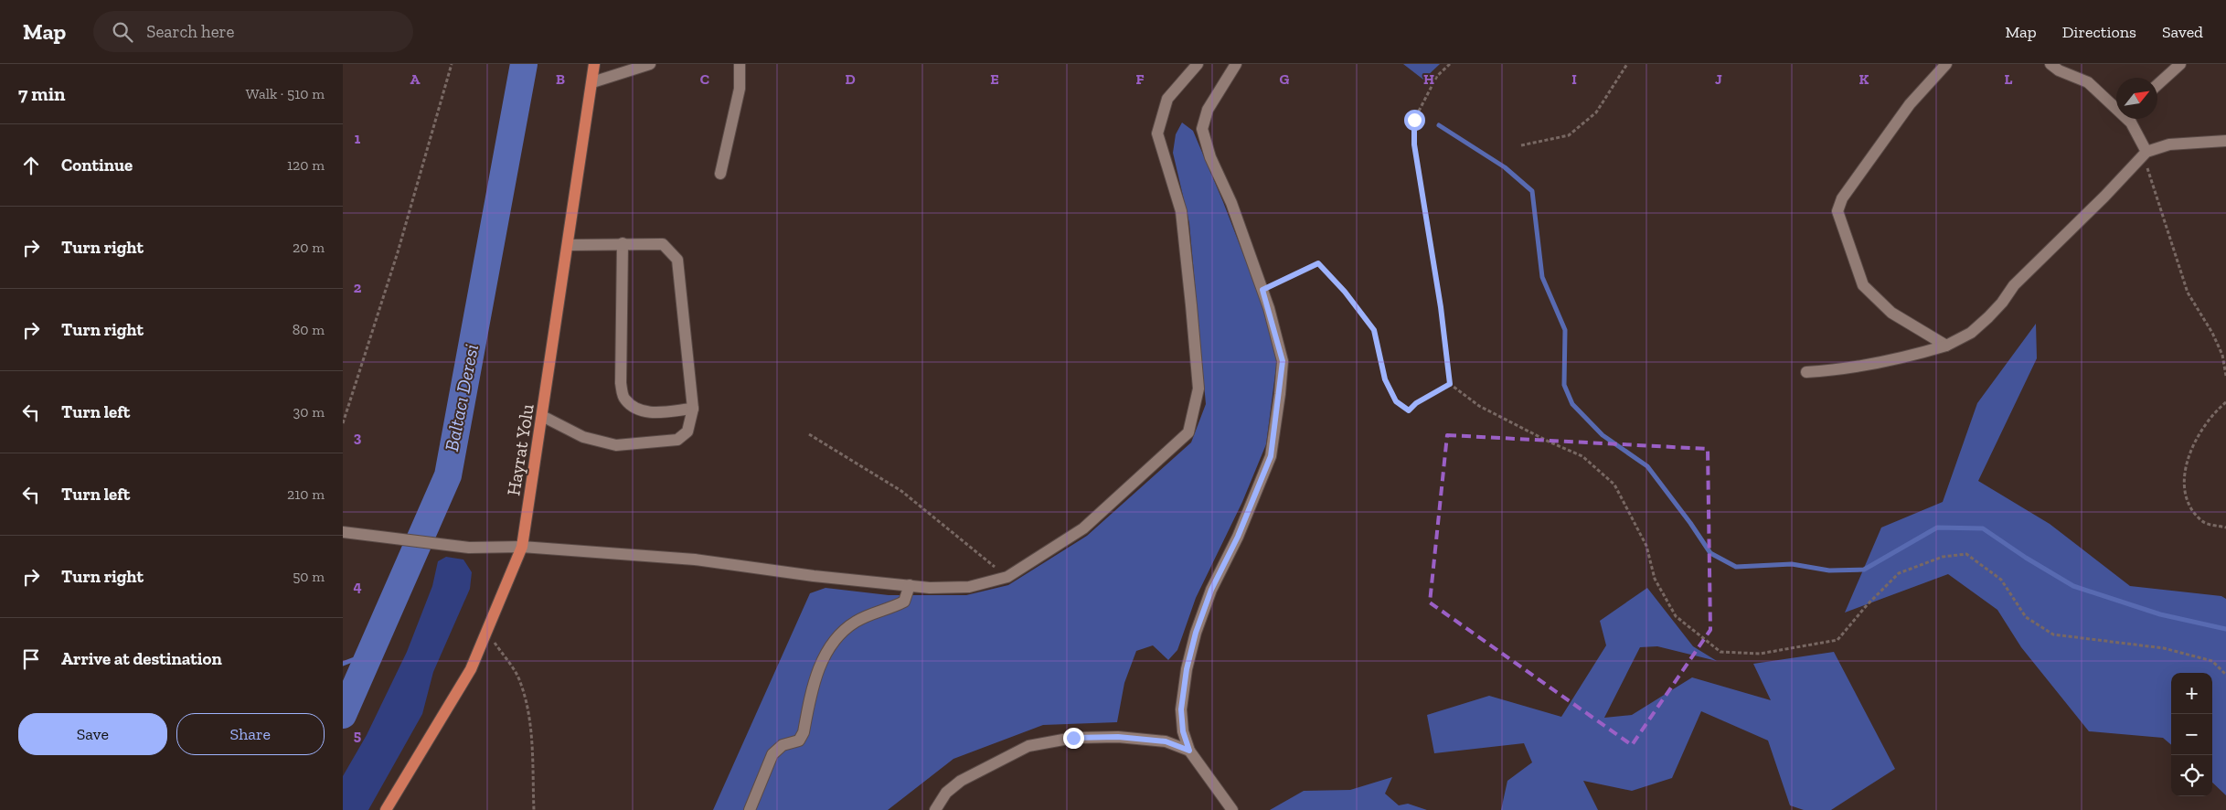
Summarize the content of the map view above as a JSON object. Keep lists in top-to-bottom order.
{
  "streets": {
    "main road": ["Hayrat Yolu"]
  },
  "water": ["Baltacı Deresi"],
  "north": "top right",
  "page": {
    "header": "Map",
    "search": "Search here",
    "nav": ["Map", "Directions", "Saved"],
    "heading": ["7 min", "Walk · 510 m"],
    "list": [
      ["Continue", "120 m"],
      ["Turn right", "20 m"],
      ["Turn right", "80 m"],
      ["Turn left", "30 m"],
      ["Turn left", "210 m"],
      ["Turn right", "50 m"],
      "Arrive at destination"
    ],
    "map_buttons": ["+", "−"],
    "buttons": ["Save", "Share"]
  },
  "grid": {
    "columns": [
      "A",
      "B",
      "C",
      "D",
      "E",
      "F",
      "G",
      "H",
      "I",
      "J",
      "K",
      "L"
    ],
    "rows": [
      "1",
      "2",
      "3",
      "4",
      "5"
    ]
  }
}
